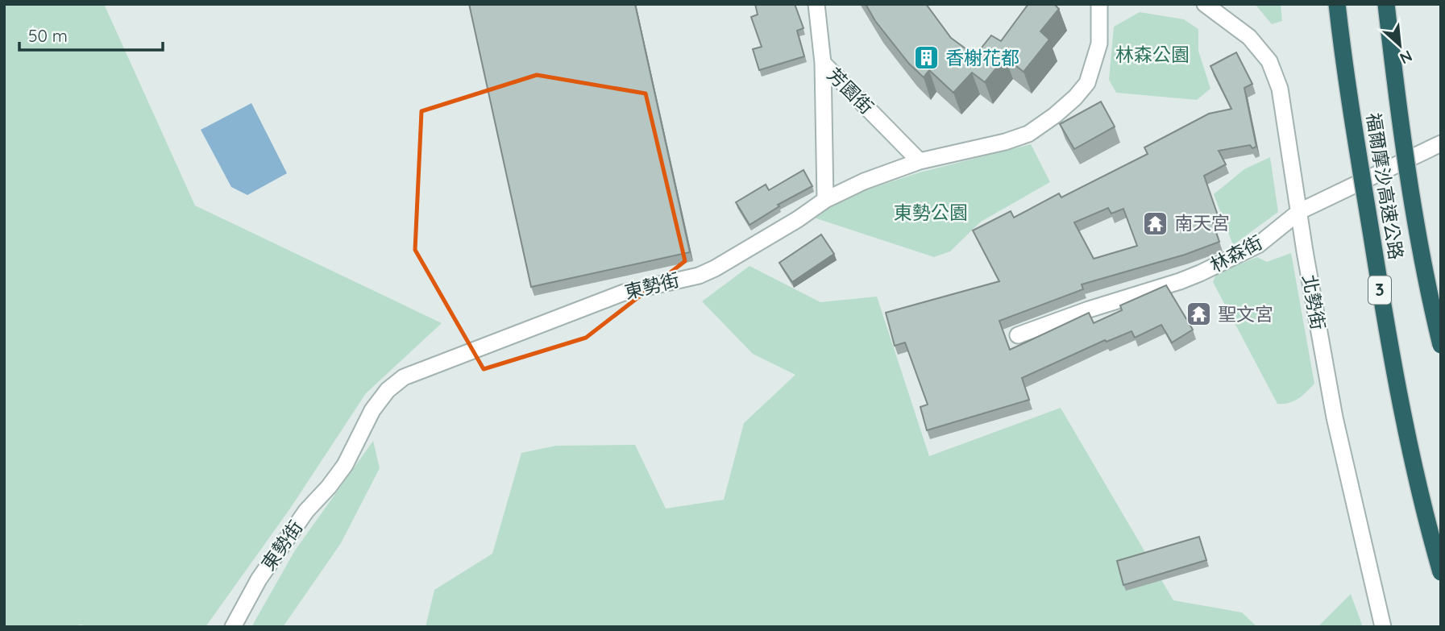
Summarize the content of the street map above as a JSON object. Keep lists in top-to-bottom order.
{
  "streets": {
    "highway": ["福爾摩沙高速公路", "3"],
    "street": [
      "芳園街",
      "林森街",
      "東勢街",
      "北勢街"
    ]
  },
  "crossings": [
    ["芳園街", "東勢街"],
    ["林森街", "北勢街"]
  ],
  "parks": ["林森公園", "東勢公園"],
  "places": {
    "building": ["香榭花都"],
    "temple": ["南天宮", "聖文宮"]
  },
  "scale_bar": "50 m",
  "north": "bottom right"
}
